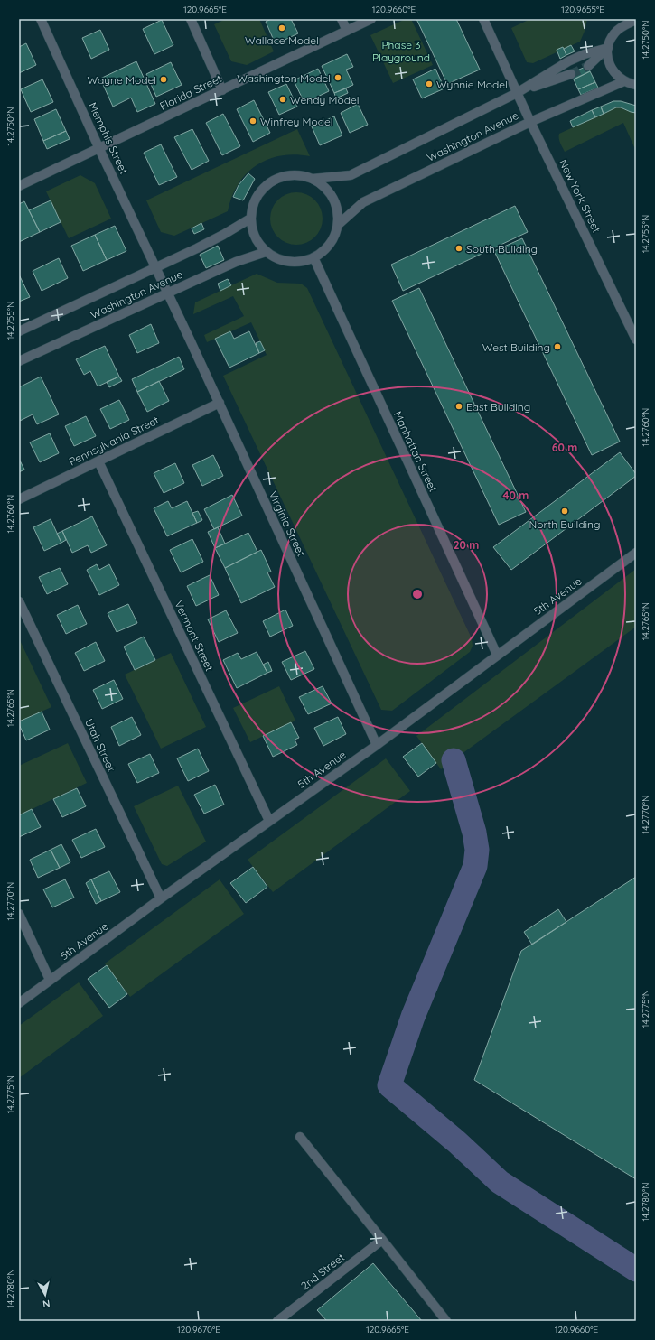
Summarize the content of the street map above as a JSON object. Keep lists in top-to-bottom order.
{
  "streets": {
    "street": [
      "Florida Street",
      "Washington Avenue",
      "Memphis Street",
      "New York Street",
      "Pennsylvania Street",
      "Manhattan Street",
      "Virginia Street",
      "5th Avenue",
      "Vermont Street",
      "Utah Street",
      "2nd Street"
    ]
  },
  "crossings": [
    ["Florida Street", "Memphis Street"],
    ["Washington Avenue", "Memphis Street"],
    ["Washington Avenue", "New York Street"],
    ["Washington Avenue", "Manhattan Street"],
    ["Washington Avenue", "Virginia Street"],
    ["Memphis Street", "Virginia Street"],
    ["Pennsylvania Street", "Virginia Street"],
    ["Pennsylvania Street", "Vermont Street"],
    ["Manhattan Street", "5th Avenue"],
    ["Virginia Street", "5th Avenue"],
    ["5th Avenue", "Vermont Street"],
    ["5th Avenue", "Utah Street"]
  ],
  "parks": ["Phase 3 Playground"],
  "places": [
    "Wallace Model",
    "Washington Model",
    "Wayne Model",
    "Wynnie Model",
    "Wendy Model",
    "Winfrey Model",
    "South Building",
    "West Building",
    "East Building",
    "North Building"
  ],
  "north": "bottom",
  "coordinates": [
    "120.9665°E",
    "120.9660°E",
    "120.9655°E",
    "14.2750°N",
    "14.2755°N",
    "14.2760°N",
    "14.2765°N",
    "14.2770°N",
    "14.2775°N",
    "14.2780°N",
    "120.9670°E"
  ],
  "rings": ["60 m", "40 m", "20 m"]
}
